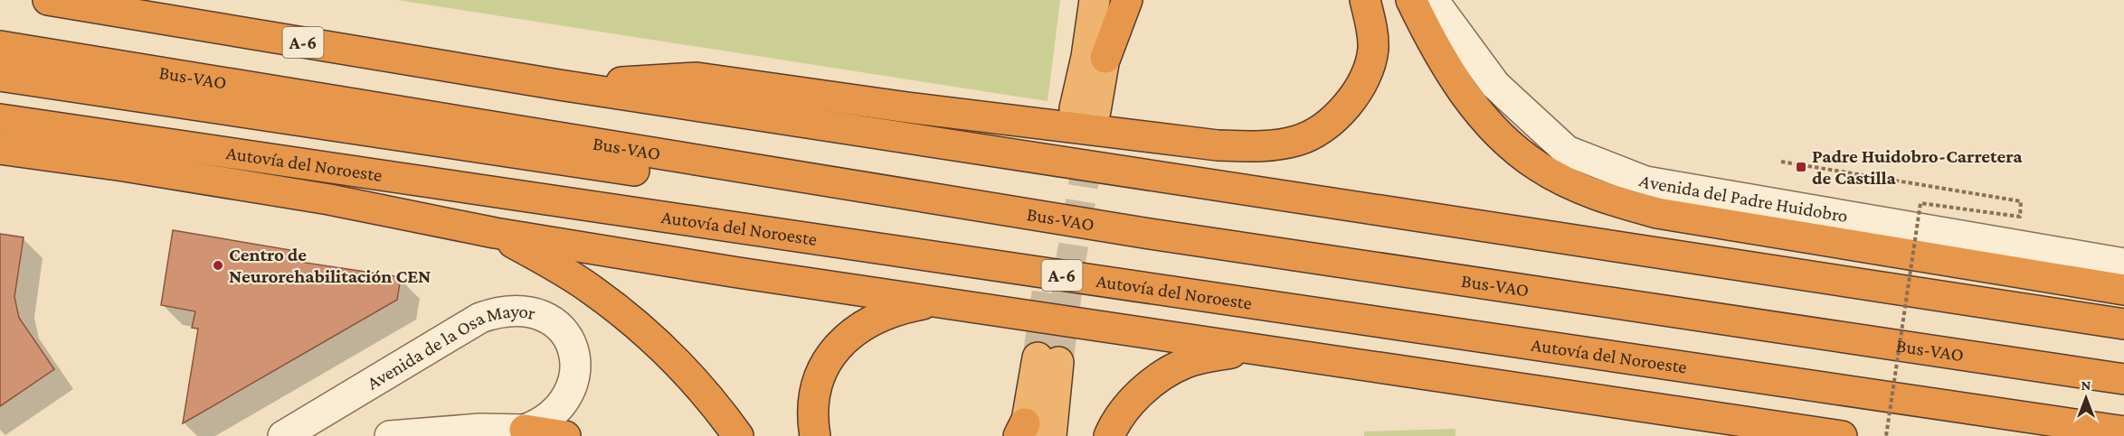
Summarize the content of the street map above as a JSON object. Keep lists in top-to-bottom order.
{
  "streets": {
    "highway": ["A-6", "Bus-VAO", "Autovía del Noroeste"],
    "street": ["Avenida del Padre Huidobro", "Avenida de la Osa Mayor"]
  },
  "places": {
    "transit": ["Padre Huidobro-Carretera de Castilla"],
    "other": ["Centro de Neurorehabilitación CEN"]
  },
  "north": "top"
}
